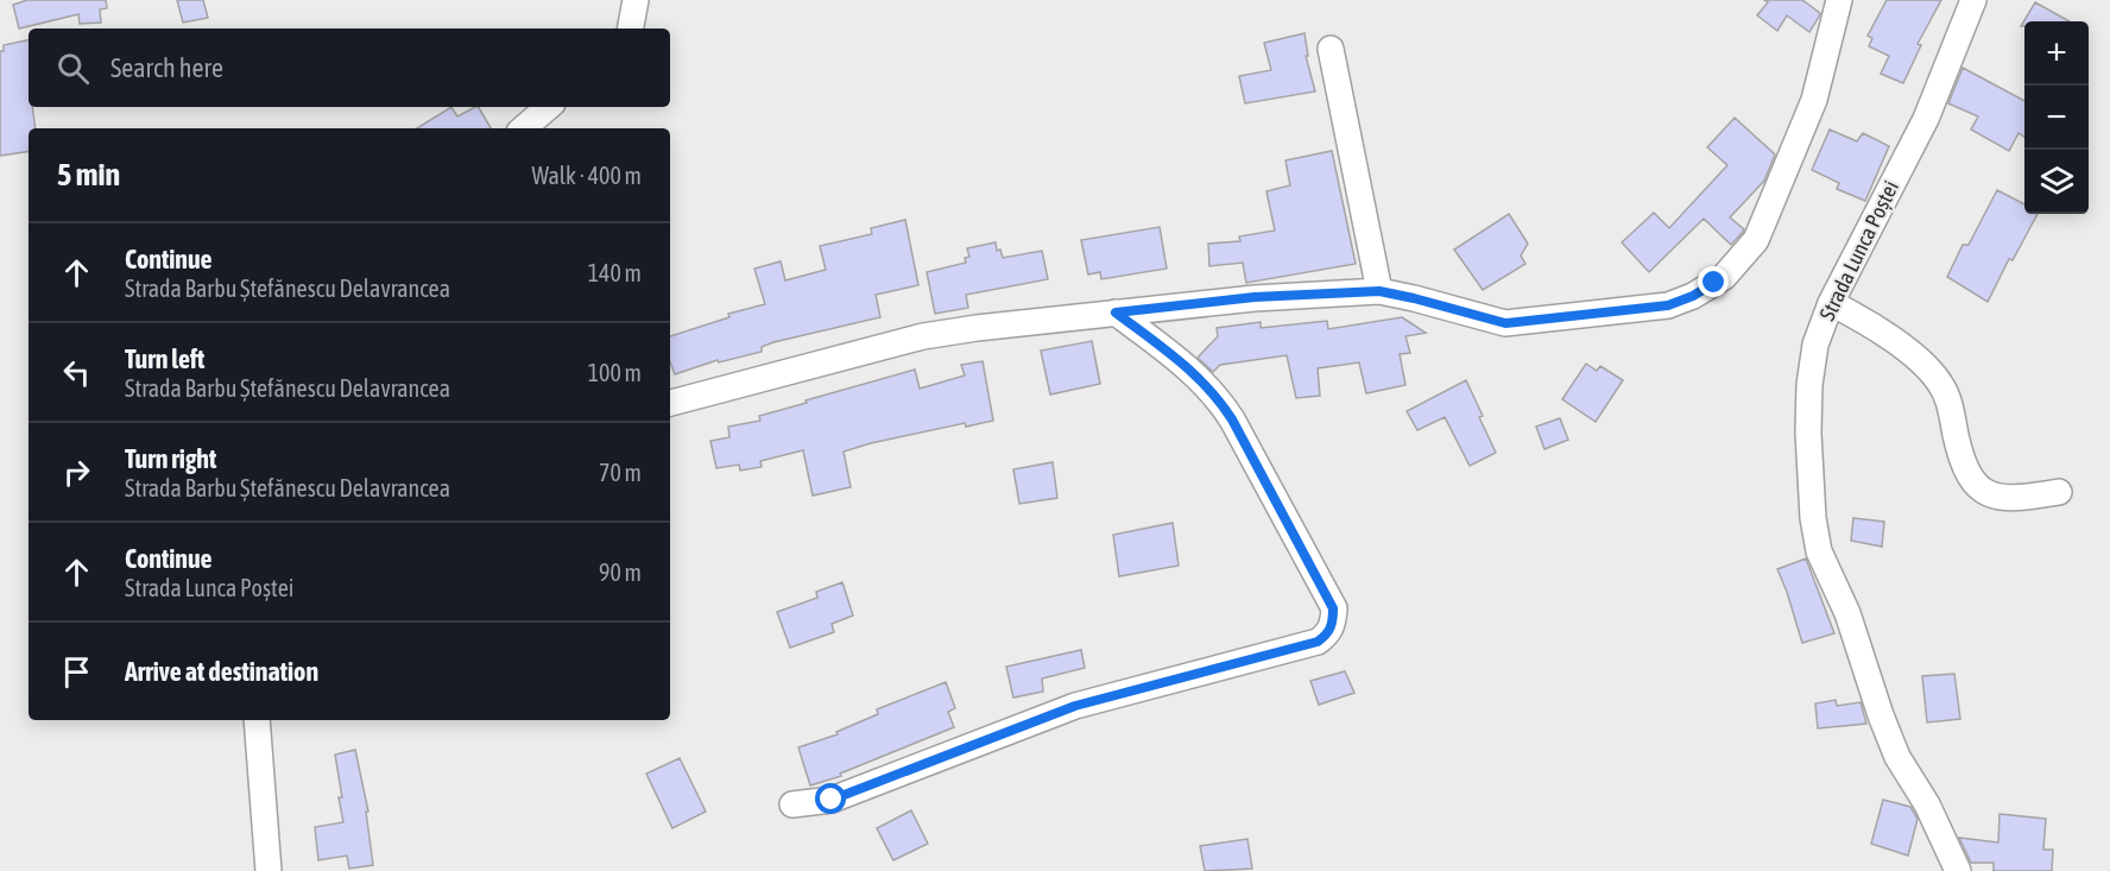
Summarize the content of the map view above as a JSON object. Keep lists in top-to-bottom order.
{
  "streets": {
    "street": ["Strada Lunca Poștei"]
  },
  "page": {
    "map_buttons": ["+", "−"],
    "search": "Search here",
    "heading": ["5 min", "Walk · 400 m"],
    "list": [
      ["Continue", "Strada Barbu Ștefănescu Delavrancea", "140 m"],
      ["Turn left", "Strada Barbu Ștefănescu Delavrancea", "100 m"],
      ["Turn right", "Strada Barbu Ștefănescu Delavrancea", "70 m"],
      ["Continue", "Strada Lunca Poștei", "90 m"],
      "Arrive at destination"
    ]
  }
}
